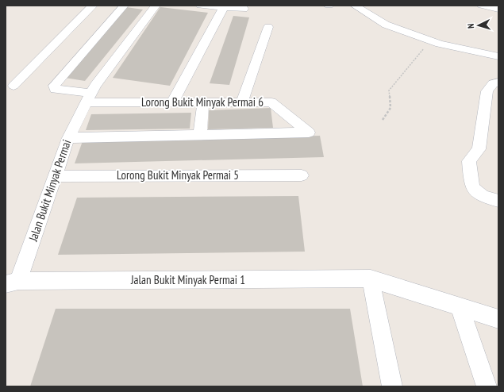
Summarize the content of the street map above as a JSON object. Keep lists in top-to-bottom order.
{
  "streets": {
    "street": [
      "Lorong Bukit Minyak Permai 6",
      "Lorong Bukit Minyak Permai 5",
      "Jalan Bukit Minyak Permai",
      "Jalan Bukit Minyak Permai 1"
    ]
  },
  "crossings": [
    ["Lorong Bukit Minyak Permai 6", "Jalan Bukit Minyak Permai"],
    ["Lorong Bukit Minyak Permai 5", "Jalan Bukit Minyak Permai"],
    ["Jalan Bukit Minyak Permai", "Jalan Bukit Minyak Permai 1"]
  ],
  "north": "left"
}
